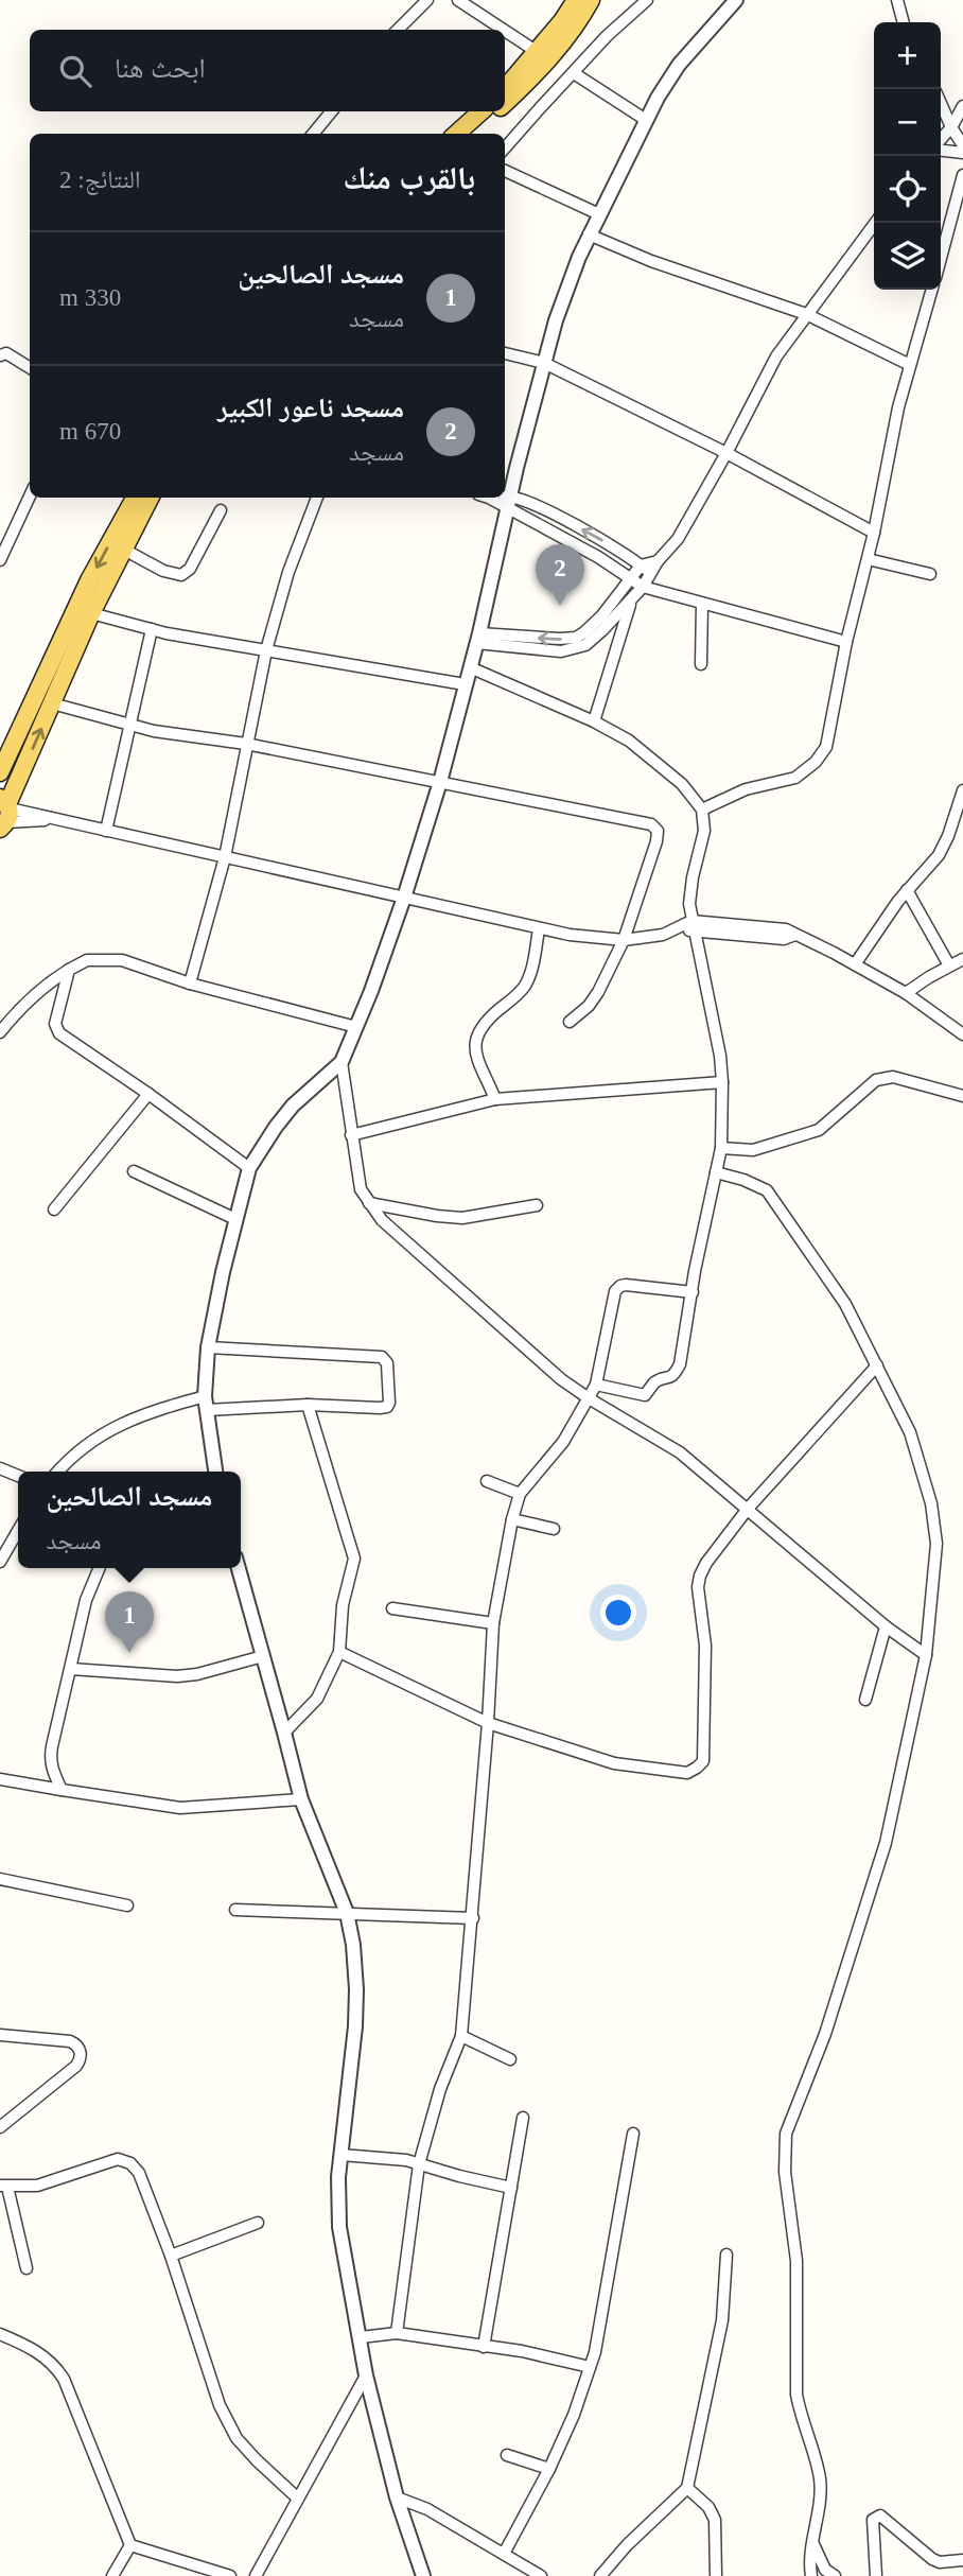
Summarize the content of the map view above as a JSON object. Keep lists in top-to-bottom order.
{
  "page": {
    "map_buttons": ["+", "−"],
    "search": "ابحث هنا",
    "heading": ["بالقرب منك", "النتائج: 2"],
    "list": [
      {
        "mark": "1",
        "name": "مسجد الصالحين",
        "note": "مسجد",
        "value": "330 m"
      },
      {
        "mark": "2",
        "name": "مسجد ناعور الكبير",
        "note": "مسجد",
        "value": "670 m"
      }
    ],
    "pins": ["2", "1"],
    "popup": ["مسجد الصالحين", "مسجد"]
  }
}
